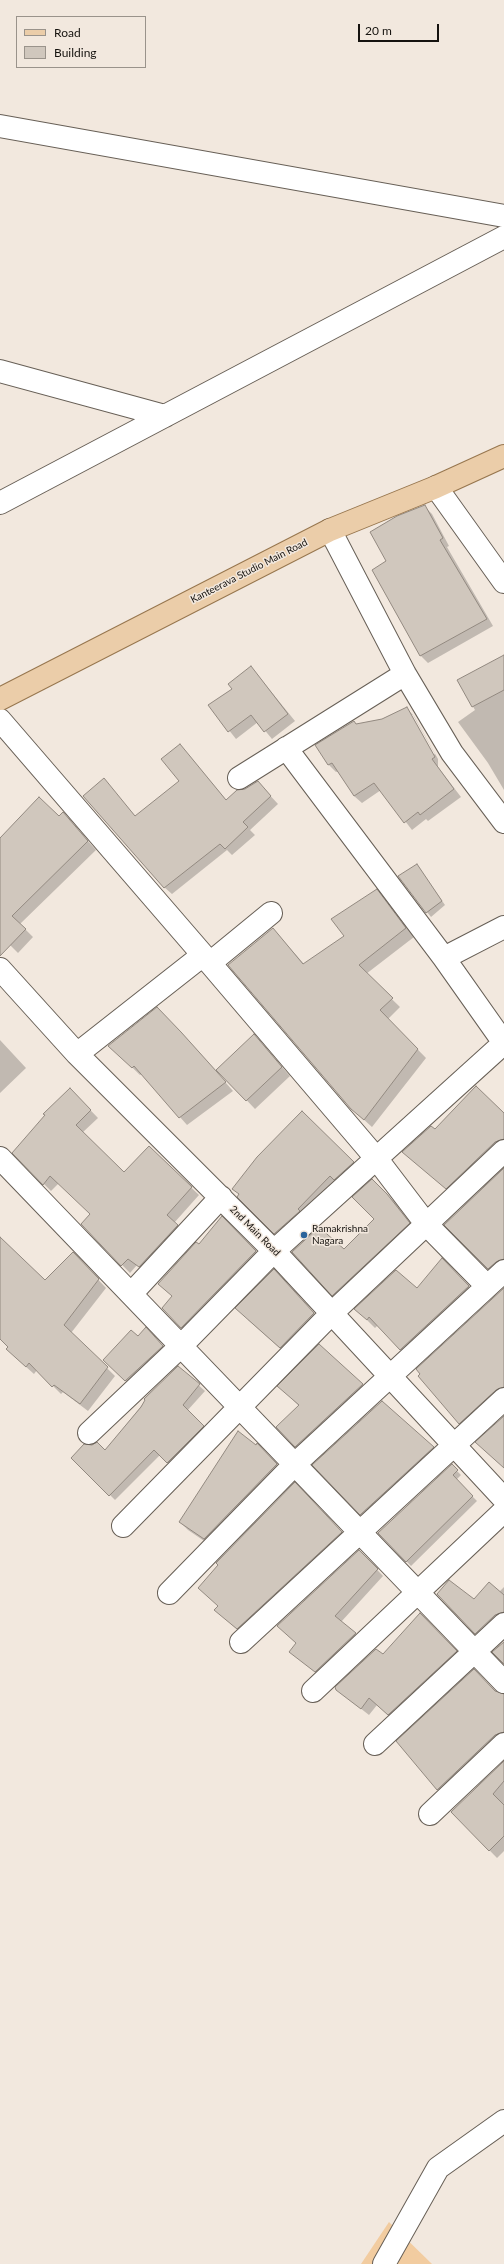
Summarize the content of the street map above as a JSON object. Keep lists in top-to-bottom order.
{
  "streets": {
    "main road": ["Kanteerava Studio Main Road"],
    "street": ["2nd Main Road"]
  },
  "places": ["Ramakrishna Nagara"],
  "legend": ["Road", "Building"],
  "scale_bar": "20 m"
}
